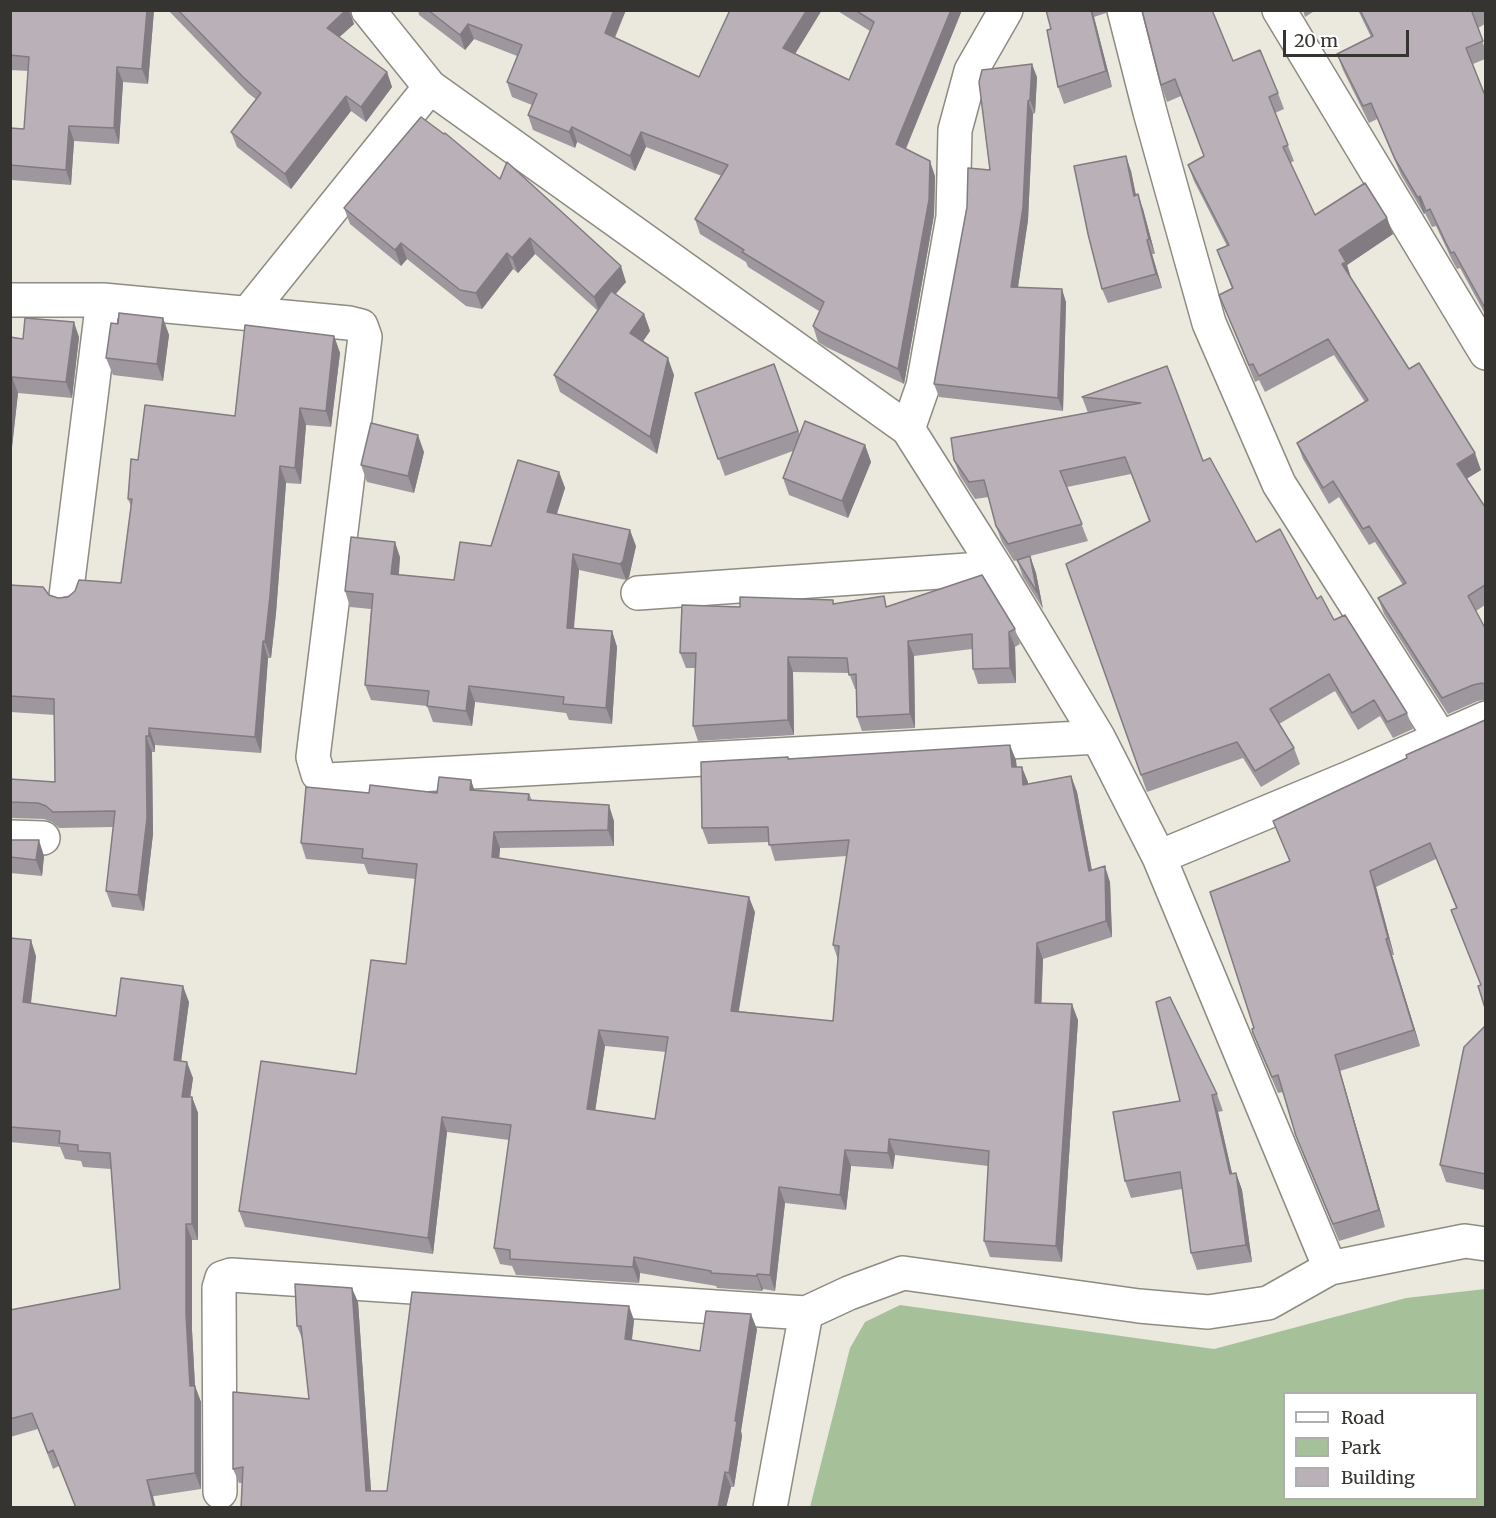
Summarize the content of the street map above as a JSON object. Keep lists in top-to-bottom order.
{
  "legend": ["Road", "Park", "Building"],
  "scale_bar": "20 m"
}
